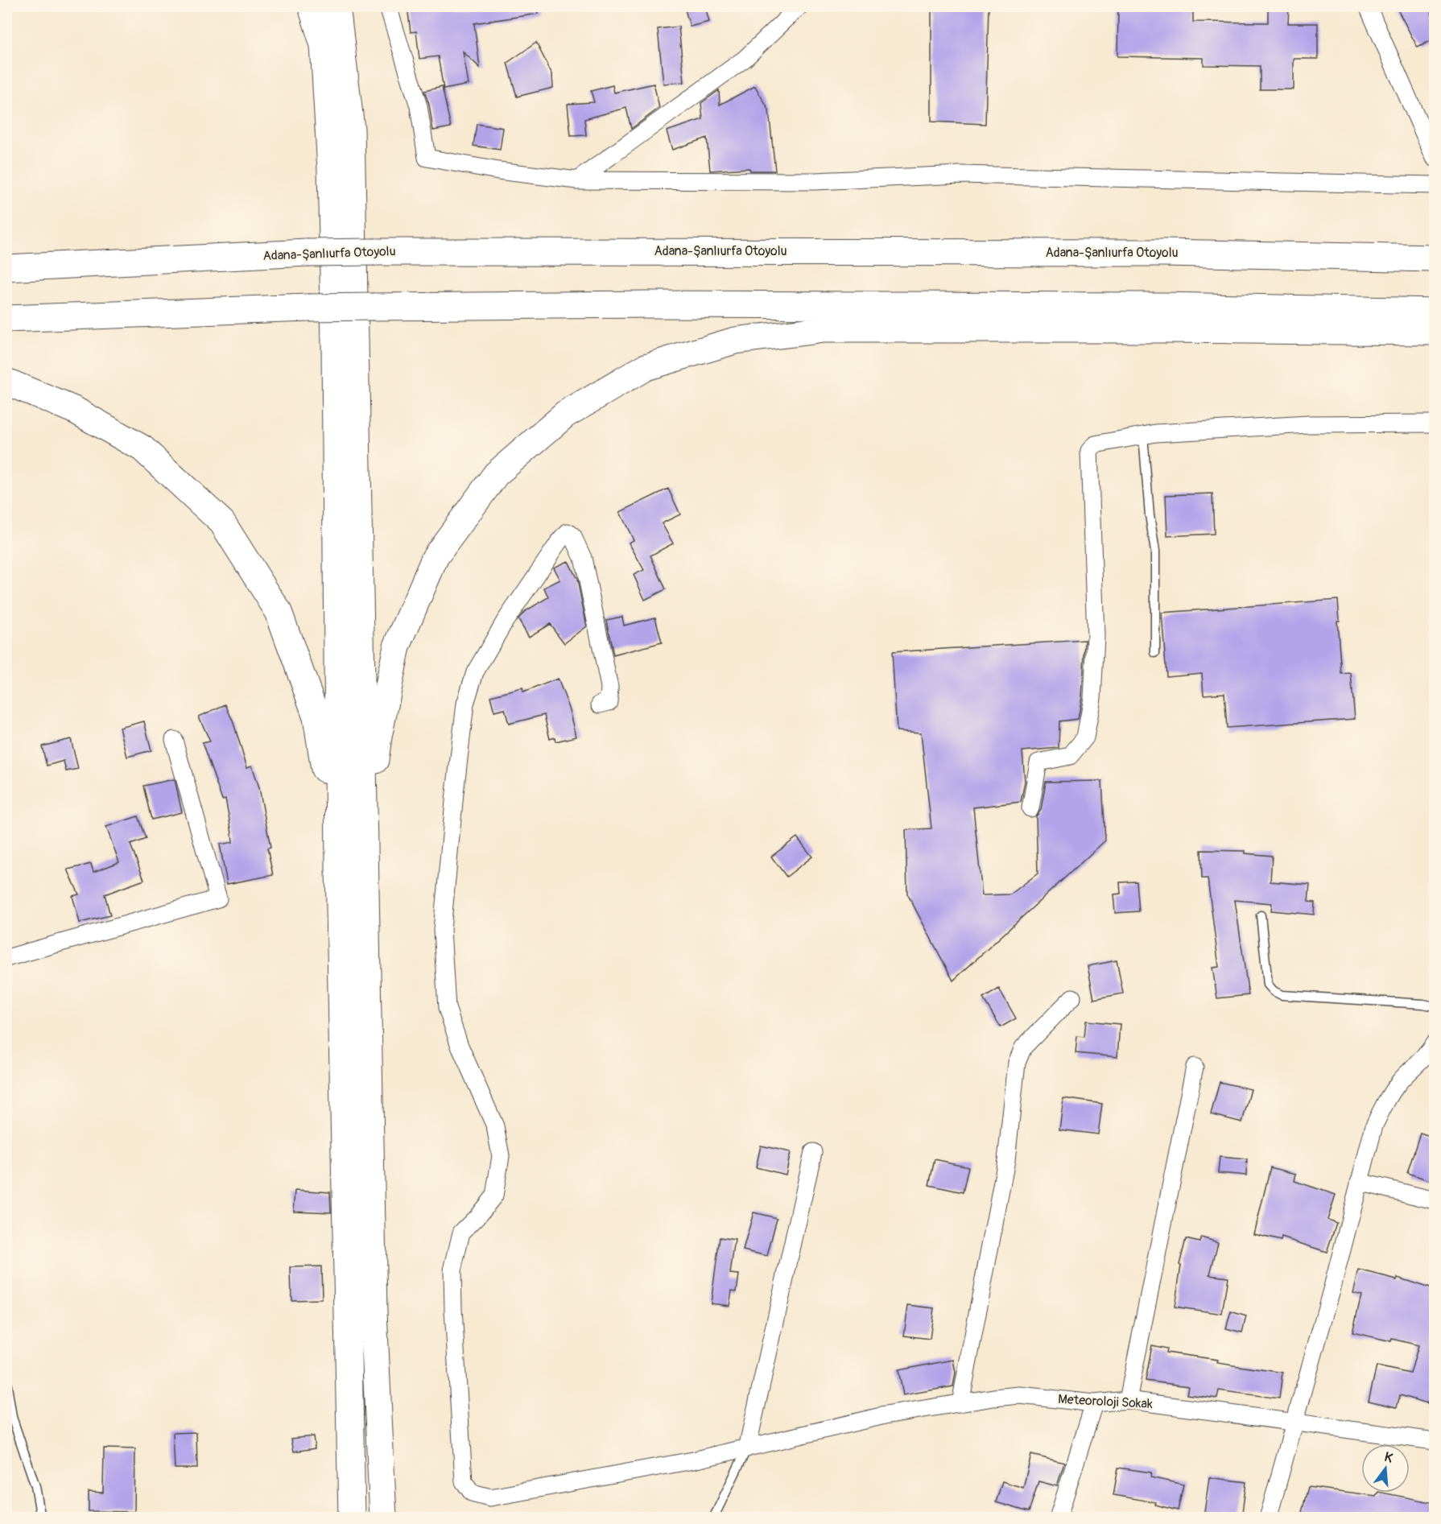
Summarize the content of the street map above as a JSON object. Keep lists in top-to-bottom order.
{
  "streets": {
    "highway": ["Adana-Şanlıurfa Otoyolu"],
    "street": ["Meteoroloji Sokak"]
  },
  "north": "top"
}
